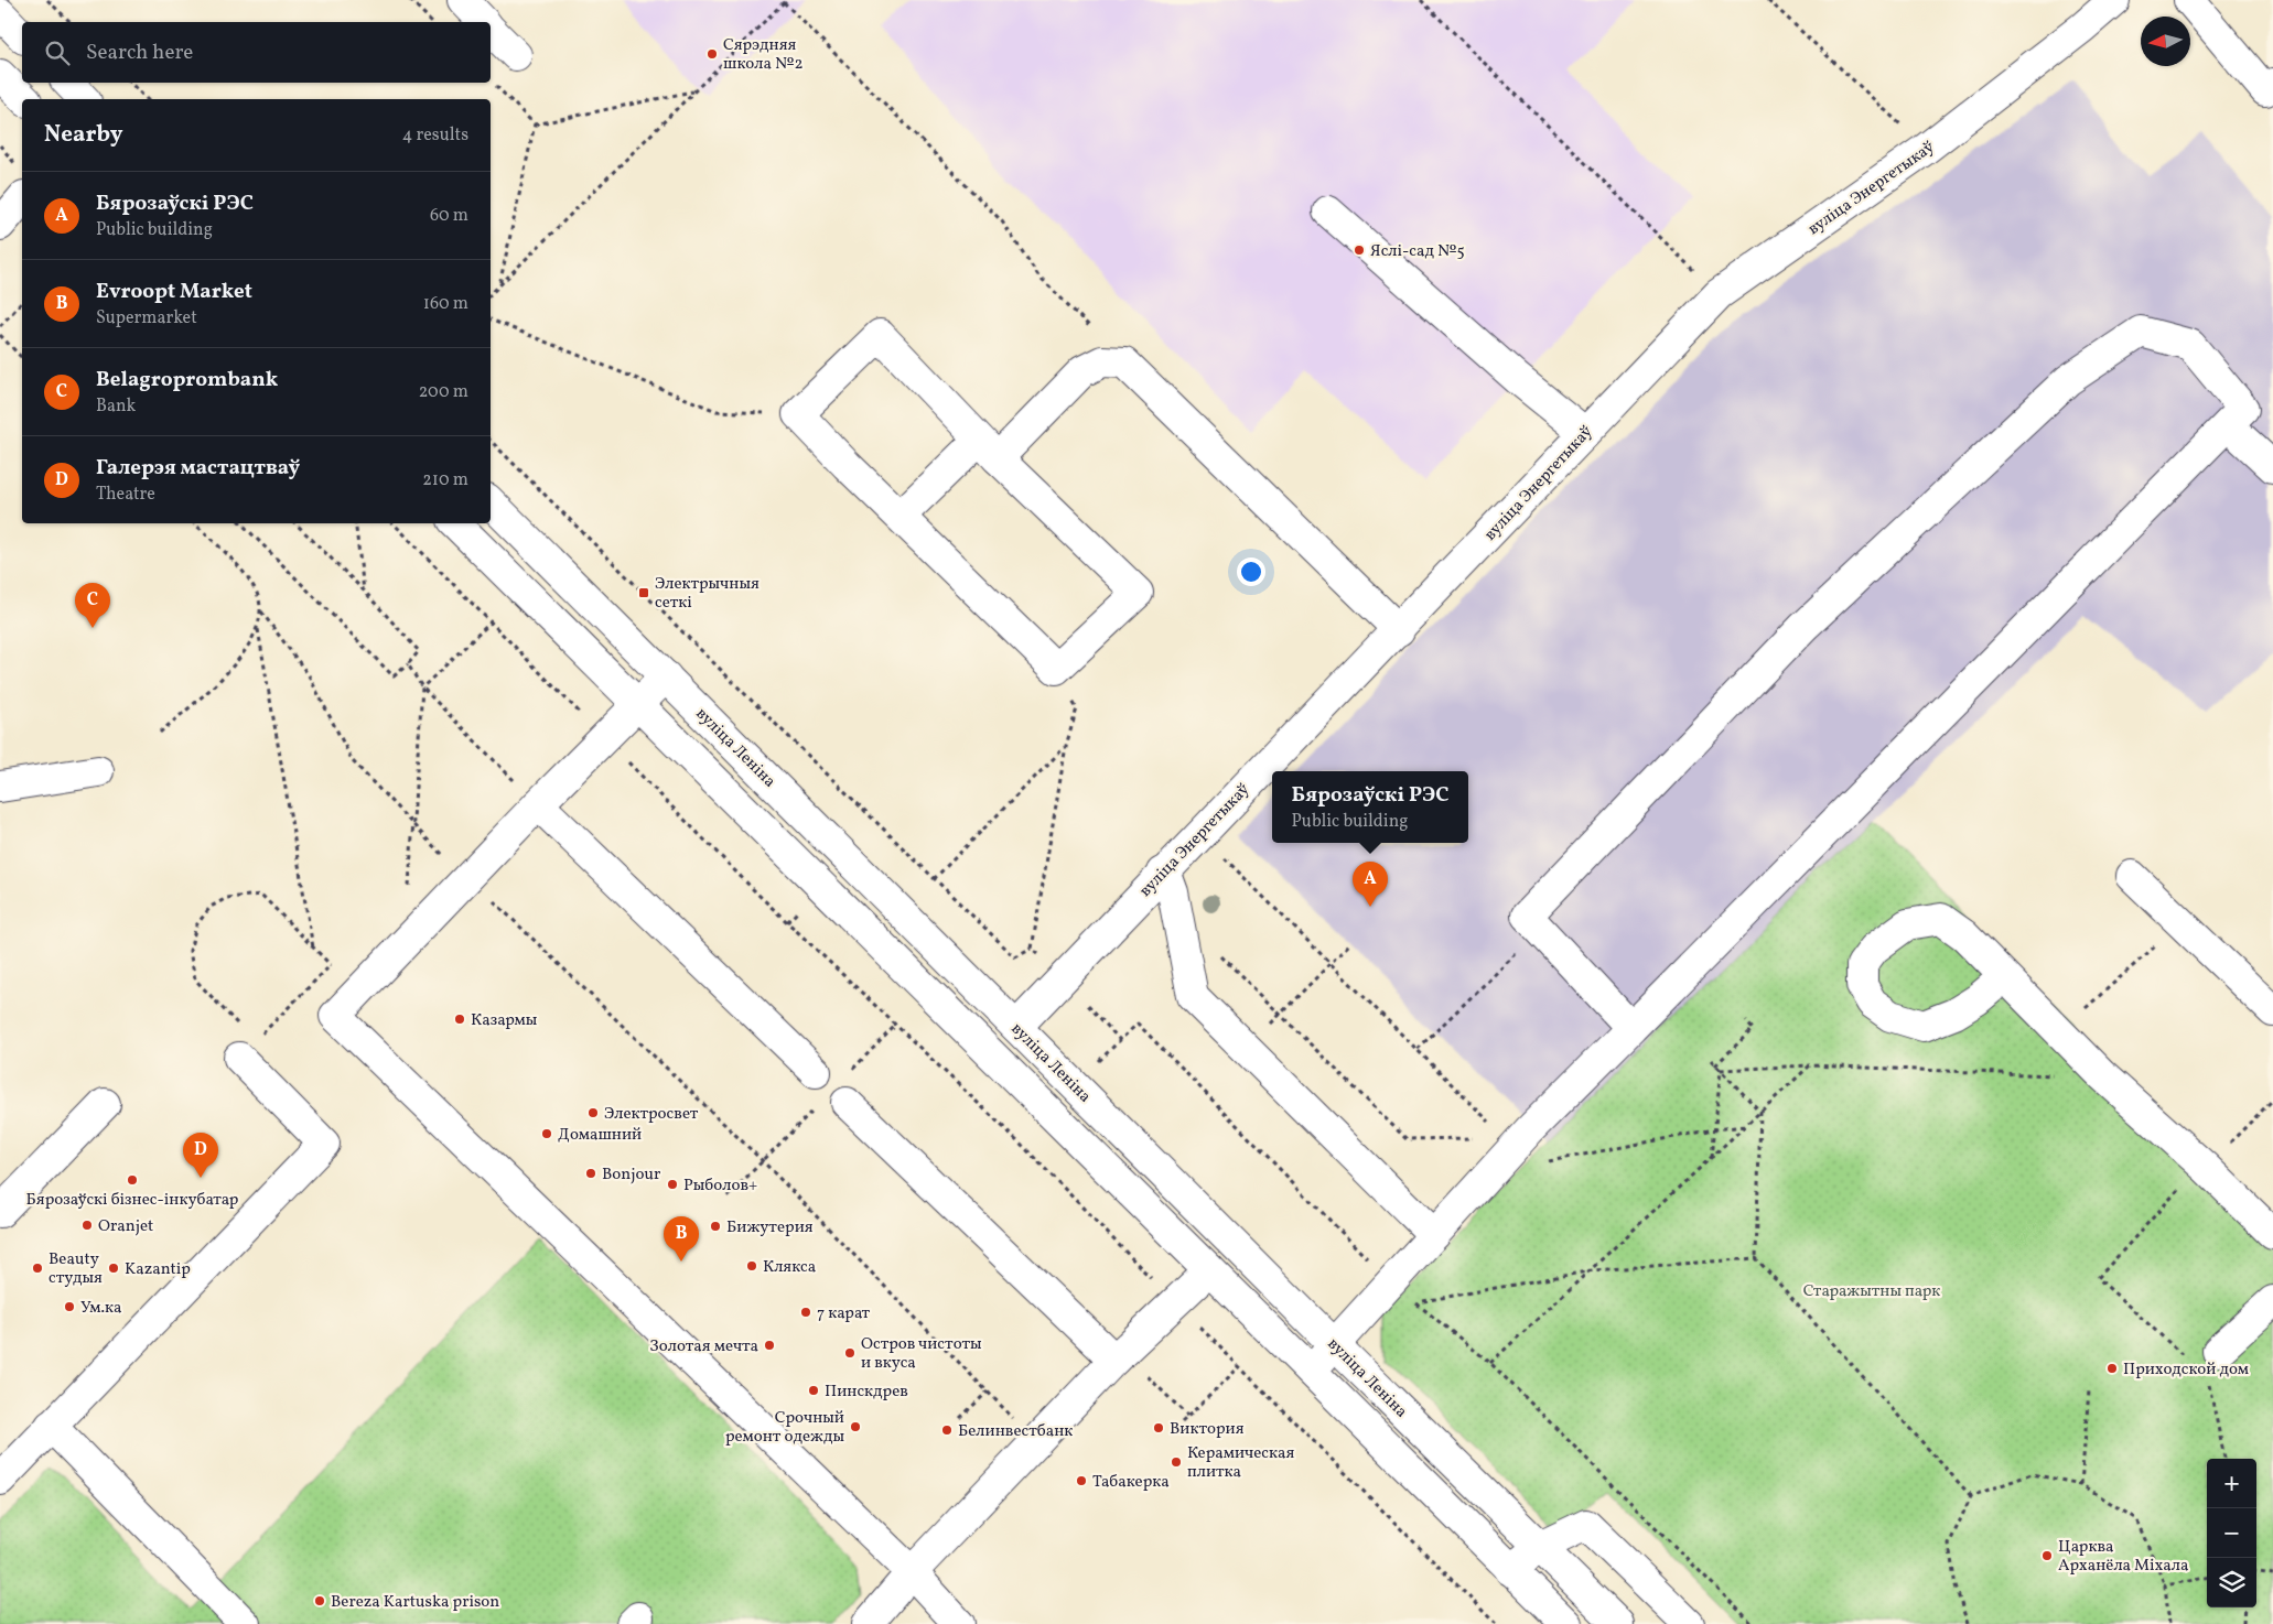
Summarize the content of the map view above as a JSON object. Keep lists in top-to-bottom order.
{
  "streets": {
    "main road": ["вуліца Энергетыкаў", "вуліца Леніна"]
  },
  "crossings": [
    ["вуліца Энергетыкаў", "вуліца Леніна"]
  ],
  "parks": ["Старажытны парк"],
  "places": {
    "other": [
      "Сярэдняя школа №2",
      "Яслі-сад №5",
      "Казармы",
      "Электросвет",
      "Домашний",
      "Bonjour",
      "Бярозаўскі бізнес-інкубатар",
      "Рыболов+",
      "Oranjet",
      "Бижутерия",
      "Клякса",
      "Beauty студыя",
      "Kazantip",
      "Ум.ка",
      "7 карат",
      "Золотая мечта",
      "Остров чистоты и вкуса",
      "Приходской дом",
      "Пинскдрев",
      "Срочный ремонт одежды",
      "Виктория",
      "Белинвестбанк",
      "Керамическая плитка",
      "Табакерка",
      "Царква Арханёла Міхала",
      "Bereza Kartuska prison"
    ],
    "transit": ["Электрычныя сеткі"]
  },
  "north": "left",
  "page": {
    "search": "Search here",
    "heading": ["Nearby", "4 results"],
    "list": [
      {
        "mark": "A",
        "name": "Бярозаўскі РЭС",
        "note": "Public building",
        "value": "60 m"
      },
      {
        "mark": "B",
        "name": "Evroopt Market",
        "note": "Supermarket",
        "value": "160 m"
      },
      {
        "mark": "C",
        "name": "Belagroprombank",
        "note": "Bank",
        "value": "200 m"
      },
      {
        "mark": "D",
        "name": "Галерэя мастацтваў",
        "note": "Theatre",
        "value": "210 m"
      }
    ],
    "pins": [
      "C",
      "A",
      "D",
      "B"
    ],
    "popup": ["Бярозаўскі РЭС", "Public building"],
    "map_buttons": ["+", "−"]
  }
}
